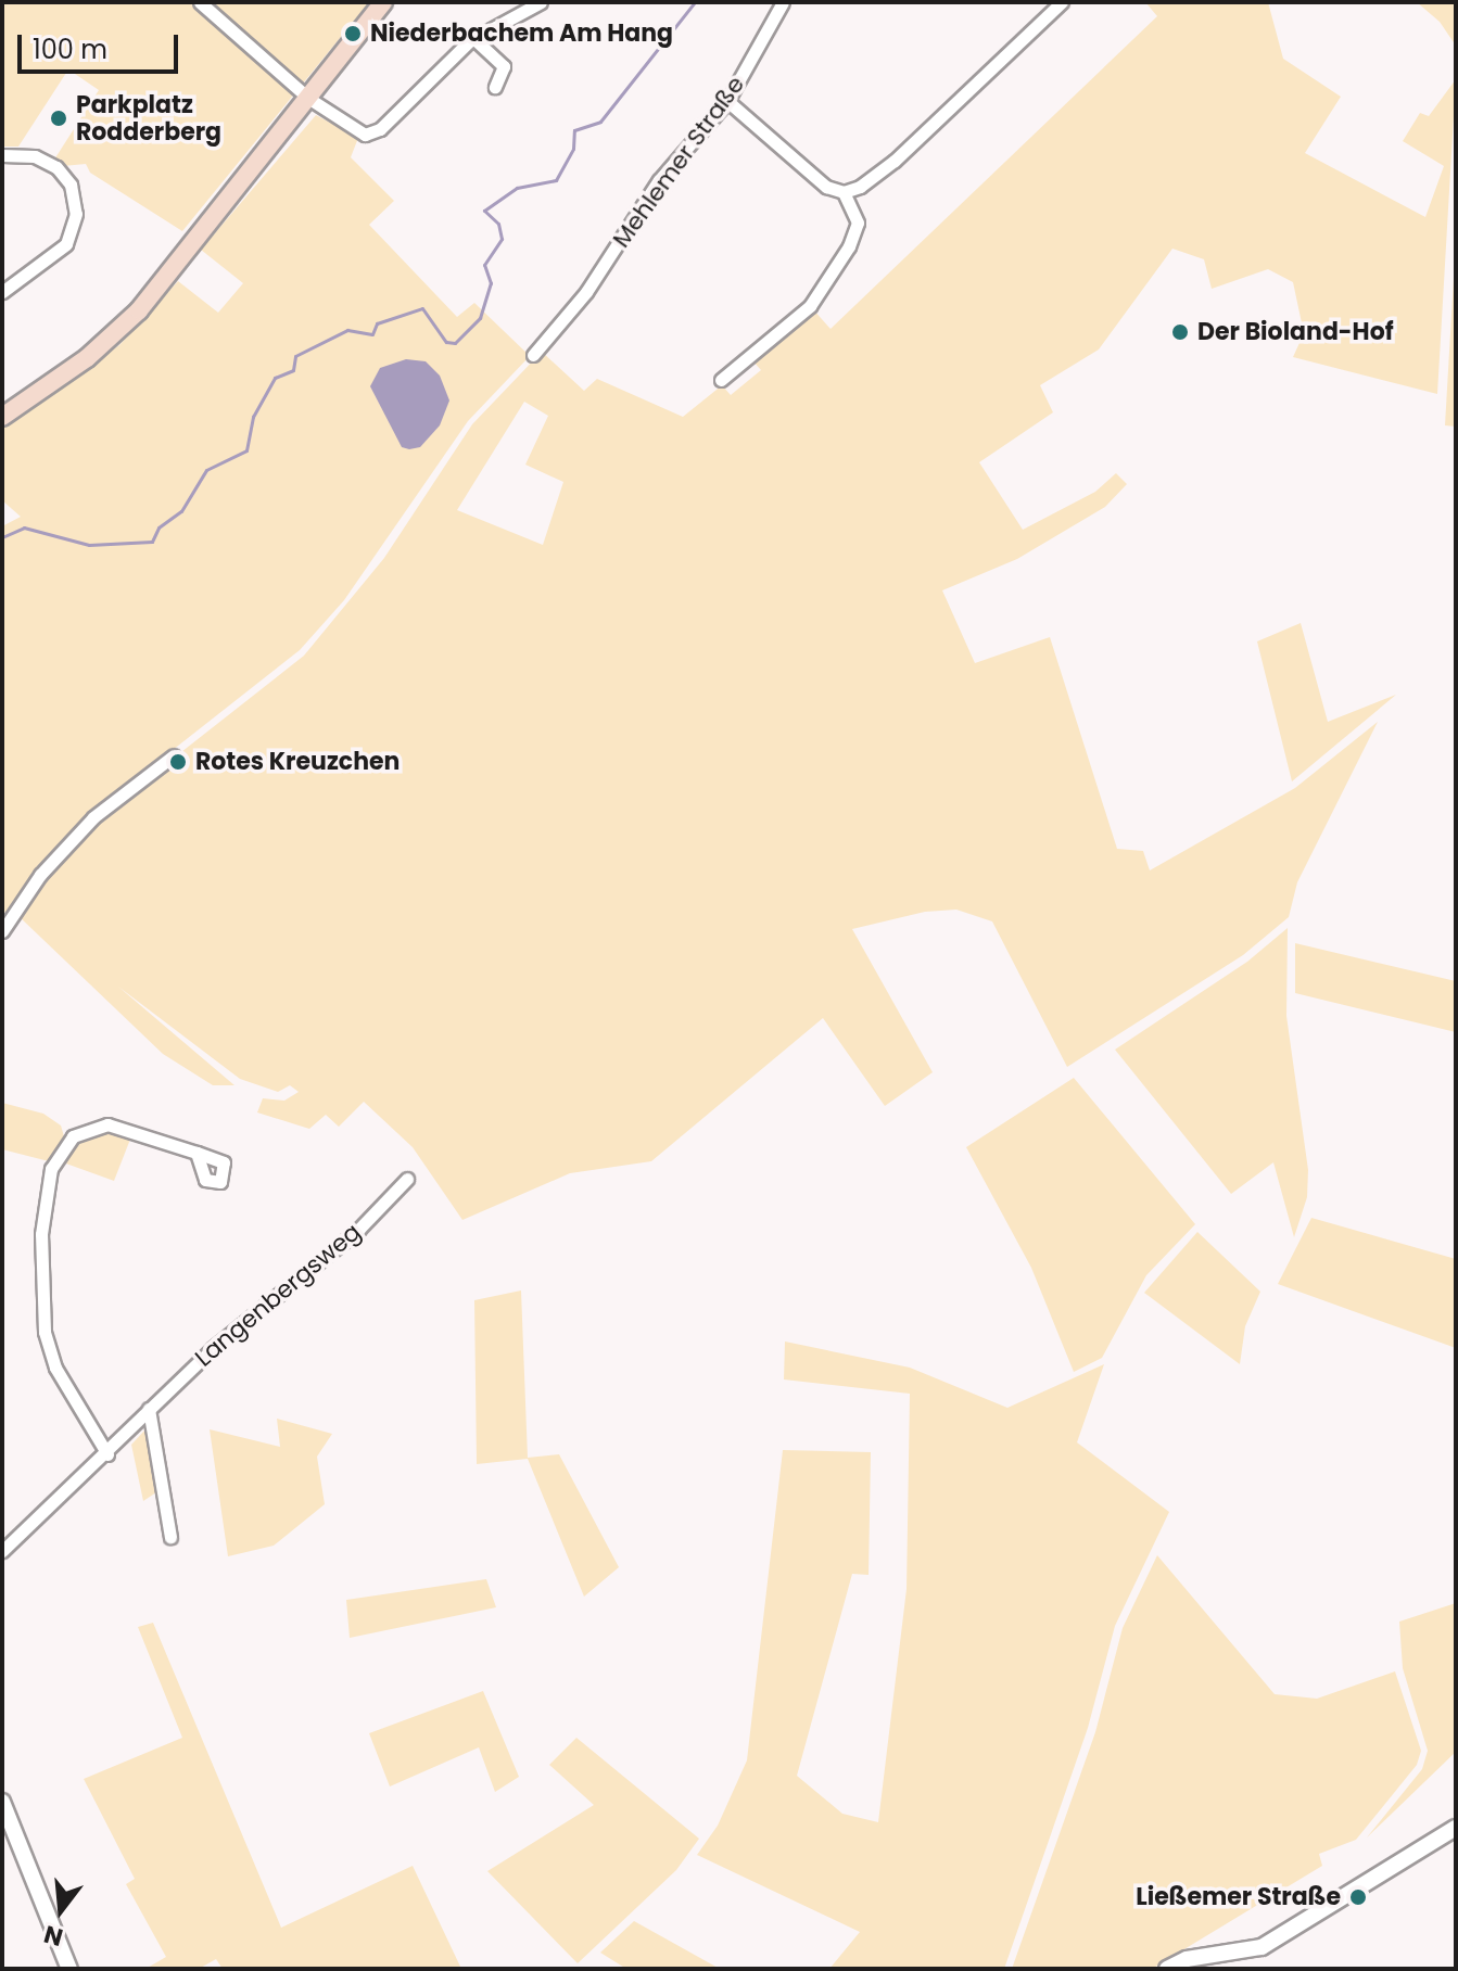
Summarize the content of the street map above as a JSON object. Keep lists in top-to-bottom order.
{
  "streets": {
    "street": ["Mehlemer Straße", "Langenbergsweg"]
  },
  "places": [
    "Niederbachem Am Hang",
    "Parkplatz Rodderberg",
    "Der Bioland-Hof",
    "Rotes Kreuzchen",
    "Ließemer Straße"
  ],
  "scale_bar": "100 m",
  "north": "bottom"
}
